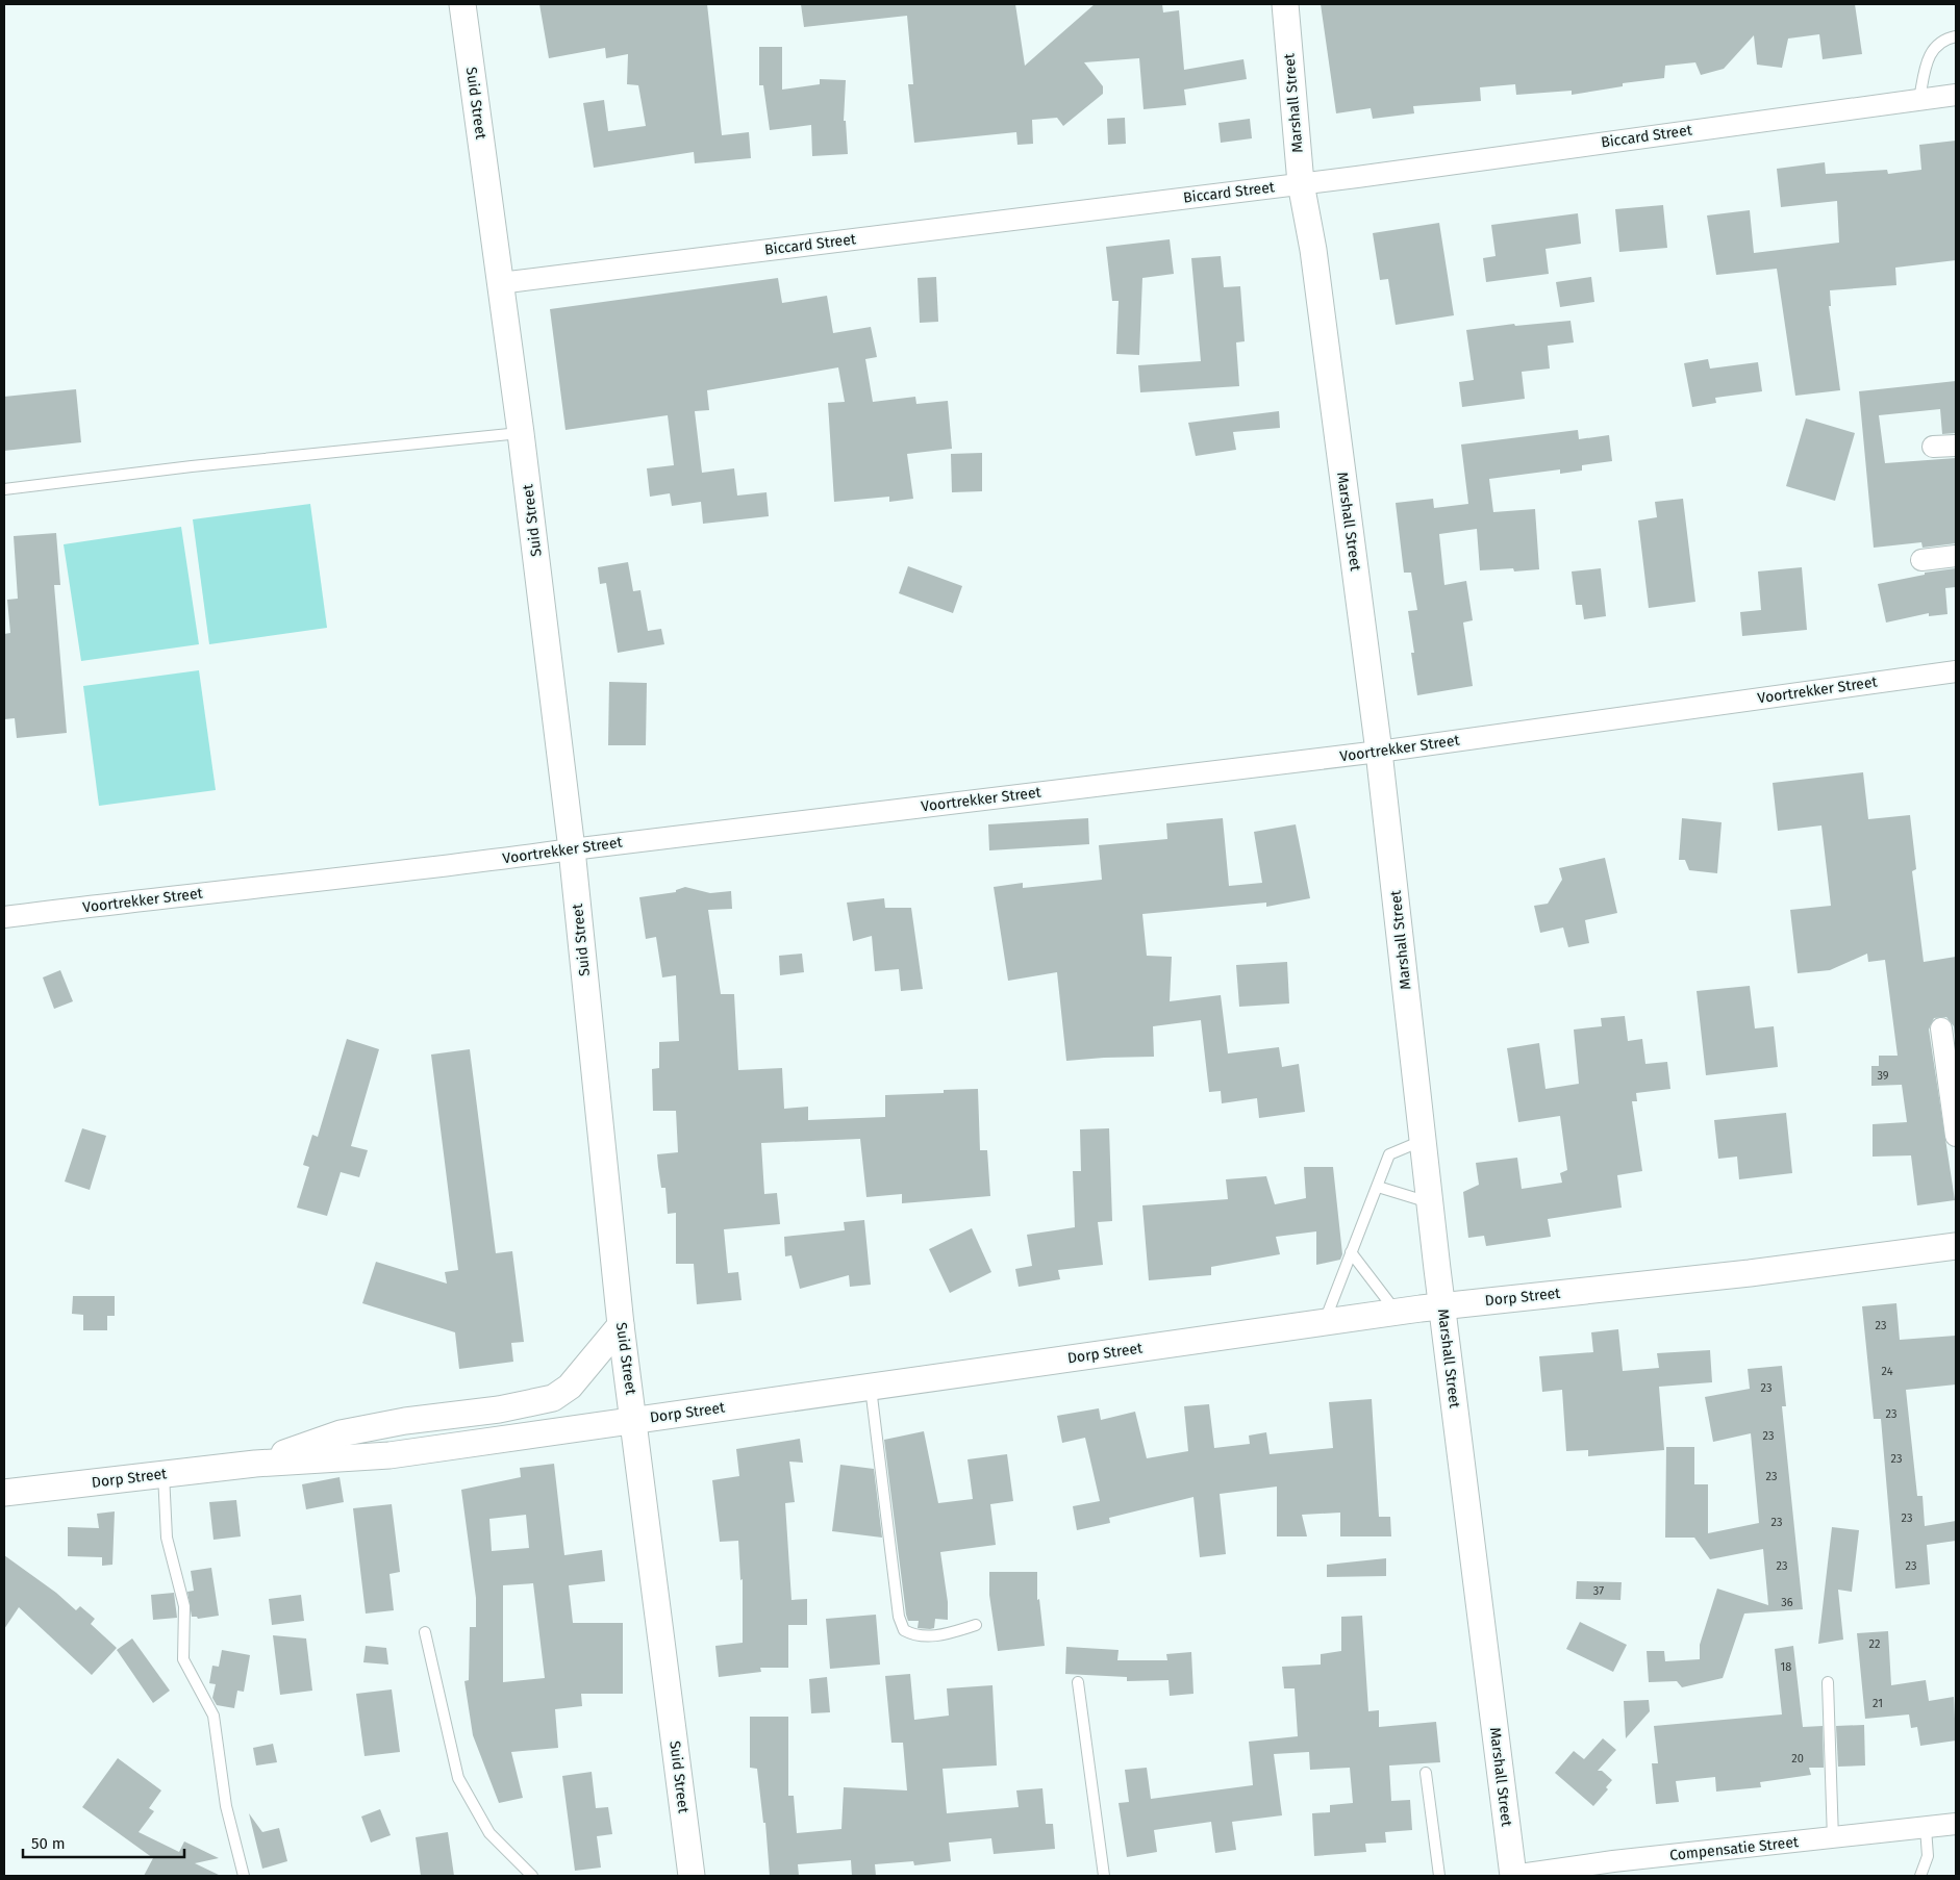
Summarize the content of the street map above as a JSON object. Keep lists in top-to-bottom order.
{
  "streets": {
    "street": [
      "Suid Street",
      "Marshall Street",
      "Biccard Street",
      "Voortrekker Street",
      "Dorp Street",
      "Compensatie Street"
    ]
  },
  "crossings": [
    ["Suid Street", "Biccard Street"],
    ["Suid Street", "Voortrekker Street"],
    ["Suid Street", "Dorp Street"],
    ["Marshall Street", "Biccard Street"],
    ["Marshall Street", "Voortrekker Street"],
    ["Marshall Street", "Dorp Street"],
    ["Marshall Street", "Compensatie Street"]
  ],
  "house_numbers": [
    "39",
    "23",
    "24",
    "23",
    "23",
    "23",
    "23",
    "23",
    "23",
    "23",
    "23",
    "23",
    "37",
    "36",
    "22",
    "18",
    "21",
    "20"
  ],
  "scale_bar": "50 m"
}
